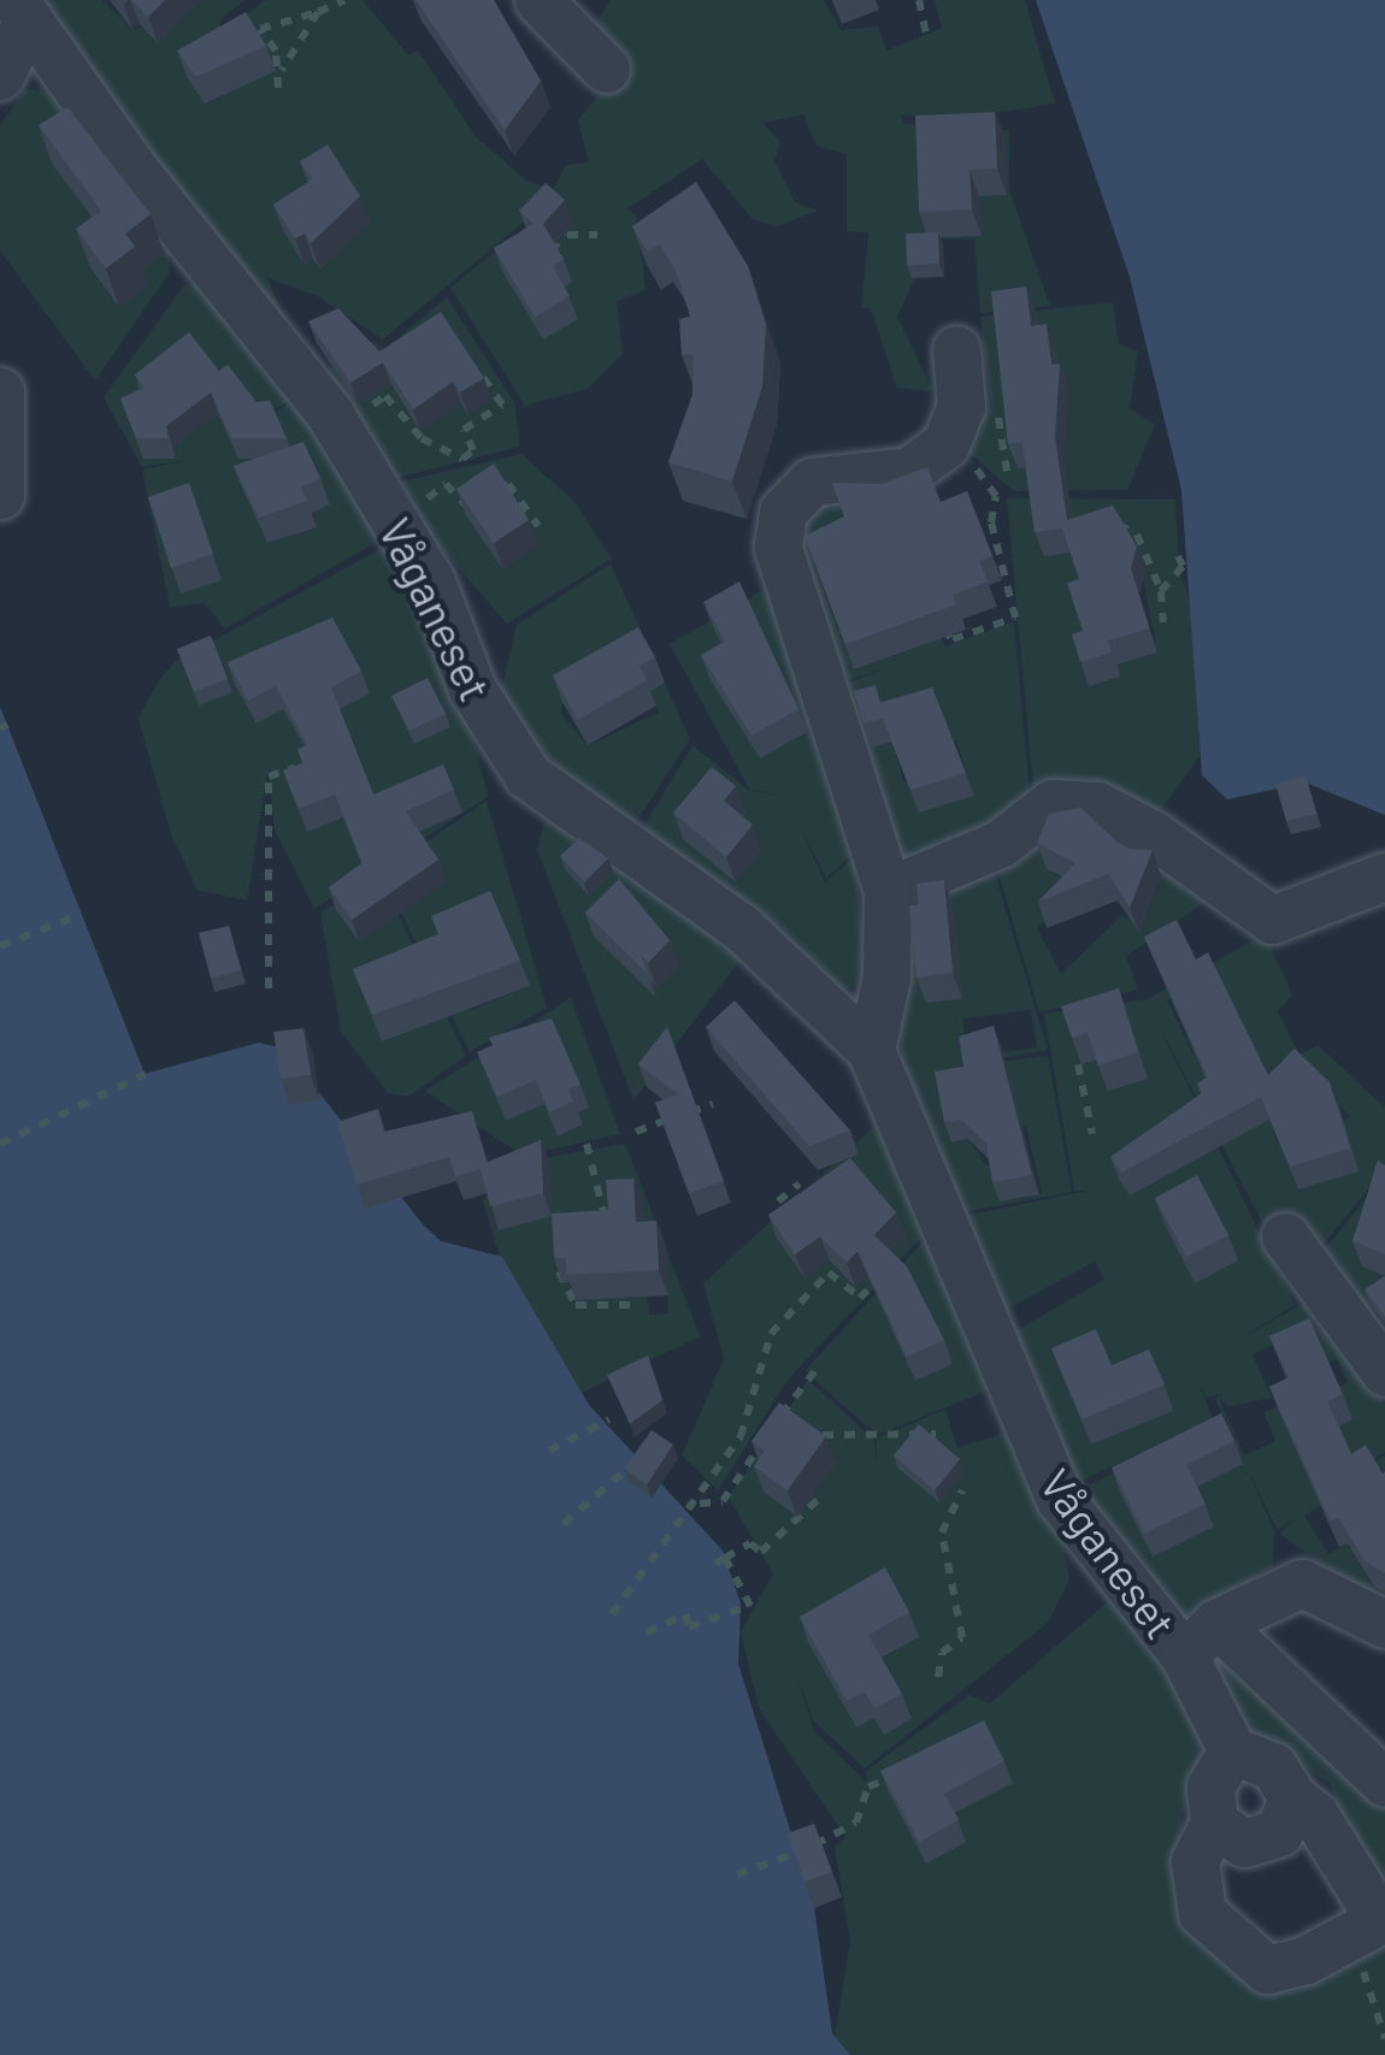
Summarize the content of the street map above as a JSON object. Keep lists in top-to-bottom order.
{
  "streets": {
    "street": ["Våganeset"]
  }
}
